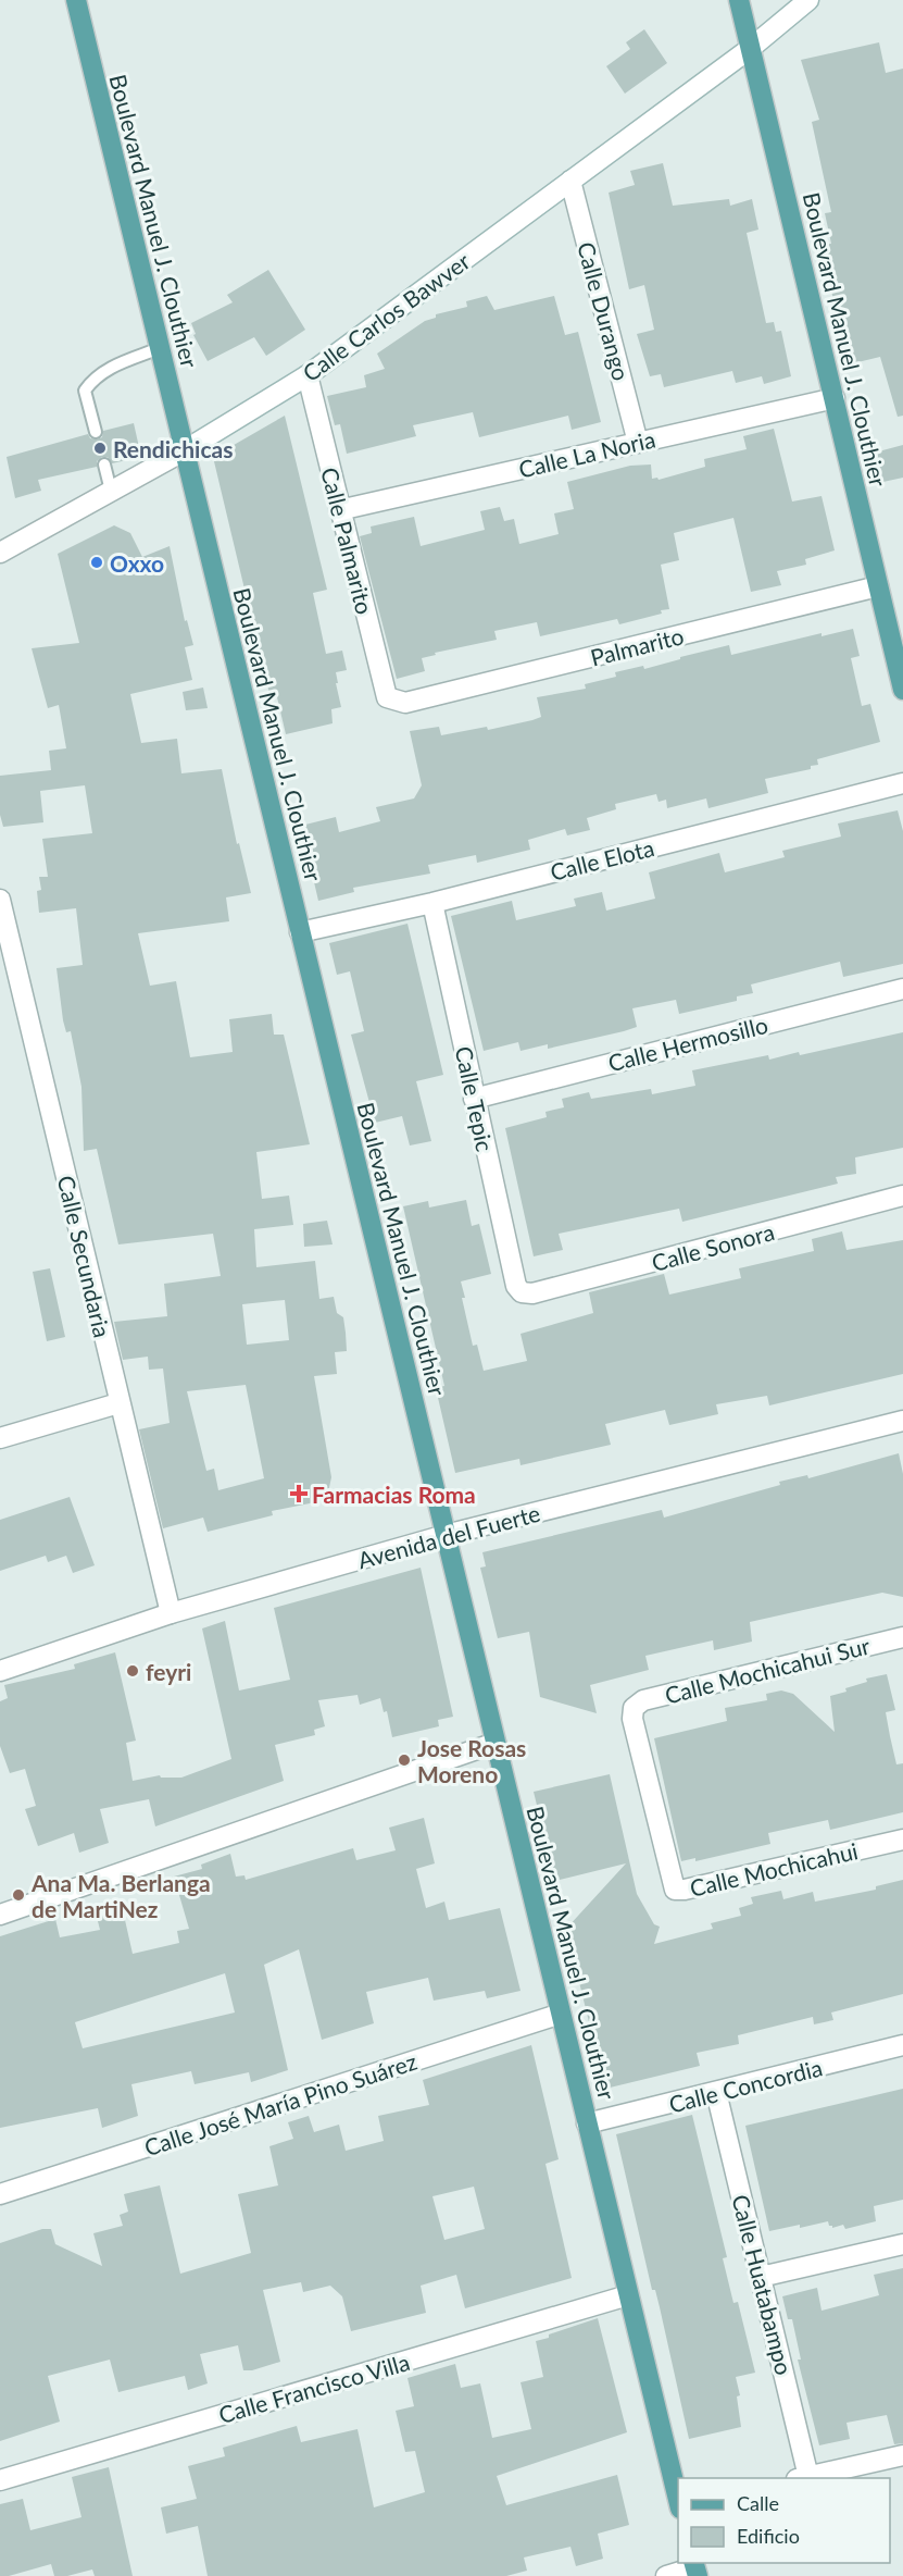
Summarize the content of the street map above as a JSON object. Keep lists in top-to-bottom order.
{
  "streets": {
    "main road": ["Boulevard Manuel J. Clouthier"],
    "street": [
      "Calle Durango",
      "Calle Carlos Bawver",
      "Calle La Noria",
      "Calle Palmarito",
      "Palmarito",
      "Calle Elota",
      "Calle Hermosillo",
      "Calle Tepic",
      "Calle Sonora",
      "Calle Secundaria",
      "Avenida del Fuerte",
      "Calle Mochicahui Sur",
      "Calle Mochicahui",
      "Calle Concordia",
      "Calle José María Pino Suárez",
      "Calle Huatabampo",
      "Calle Francisco Villa"
    ]
  },
  "crossings": [
    ["Boulevard Manuel J. Clouthier", "Calle Carlos Bawver"],
    ["Boulevard Manuel J. Clouthier", "Calle La Noria"],
    ["Boulevard Manuel J. Clouthier", "Palmarito"],
    ["Boulevard Manuel J. Clouthier", "Calle Elota"],
    ["Boulevard Manuel J. Clouthier", "Avenida del Fuerte"],
    ["Boulevard Manuel J. Clouthier", "Calle Concordia"],
    ["Boulevard Manuel J. Clouthier", "Calle José María Pino Suárez"],
    ["Boulevard Manuel J. Clouthier", "Calle Francisco Villa"],
    ["Calle Durango", "Calle Carlos Bawver"],
    ["Calle Durango", "Calle La Noria"],
    ["Calle Carlos Bawver", "Calle Palmarito"],
    ["Calle La Noria", "Calle Palmarito"],
    ["Calle Palmarito", "Palmarito"],
    ["Calle Elota", "Calle Tepic"],
    ["Calle Hermosillo", "Calle Tepic"],
    ["Calle Tepic", "Calle Sonora"],
    ["Calle Secundaria", "Avenida del Fuerte"],
    ["Calle Mochicahui Sur", "Calle Mochicahui"],
    ["Calle Concordia", "Calle Huatabampo"]
  ],
  "places": {
    "other": [
      "Rendichicas",
      "Oxxo",
      "feyri",
      "Jose Rosas Moreno",
      "Ana Ma. Berlanga de MartiNez"
    ],
    "health": ["Farmacias Roma"]
  },
  "legend": ["Calle", "Edificio"]
}
